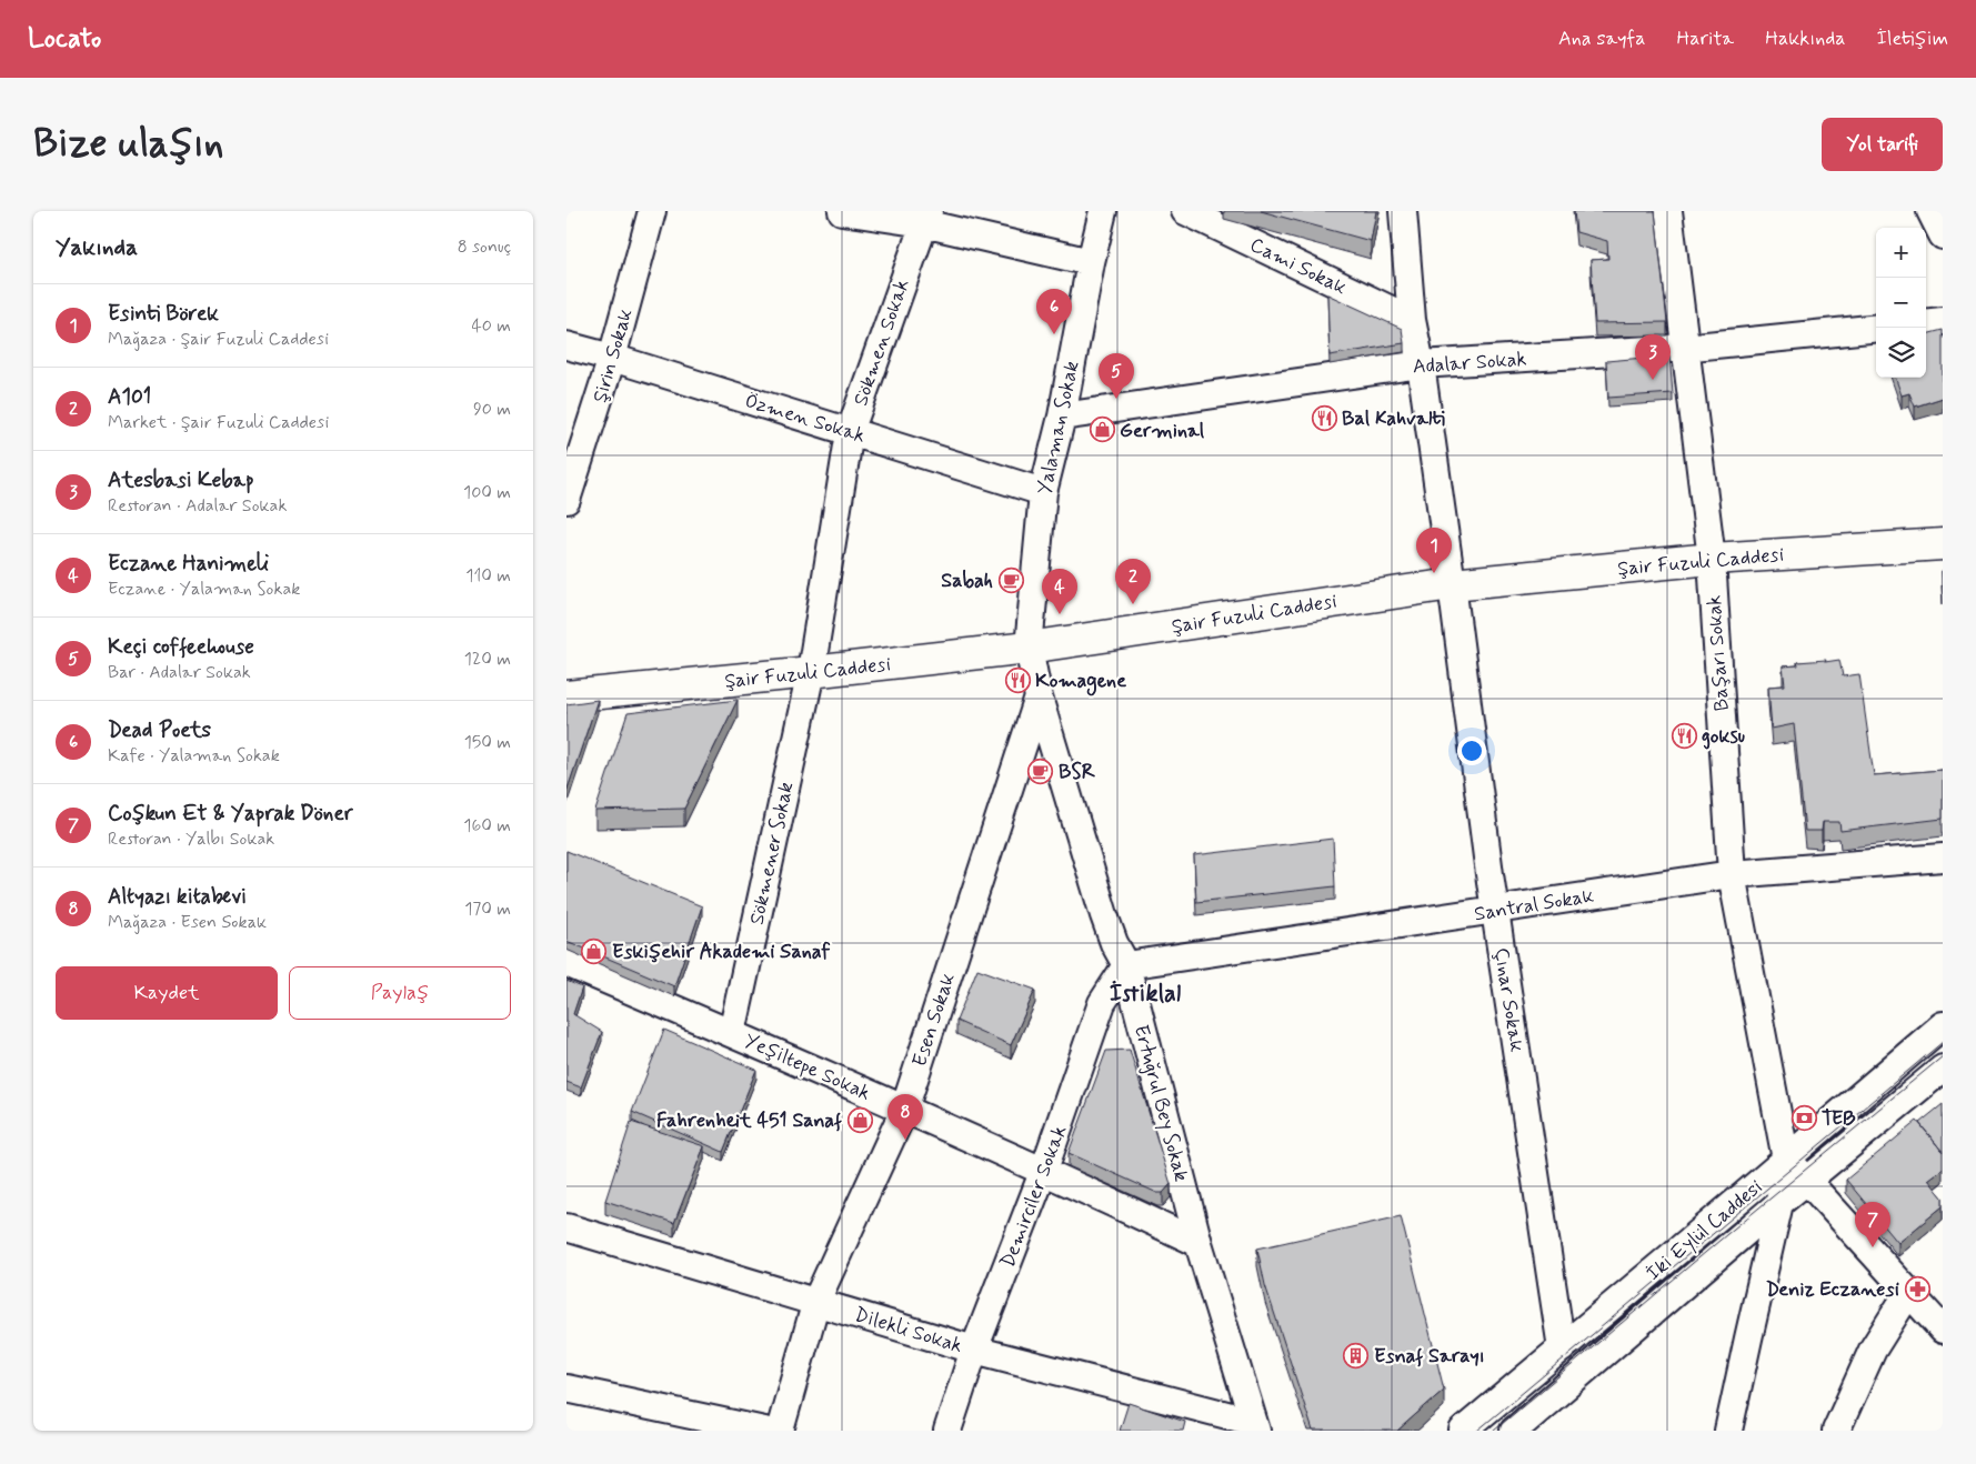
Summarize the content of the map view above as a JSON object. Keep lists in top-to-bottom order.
{
  "streets": {
    "main road": ["Şair Fuzuli Caddesi"],
    "street": [
      "Cami Sokak",
      "Sökmen Sokak",
      "Şirin Sokak",
      "Adalar Sokak",
      "Özmen Sokak",
      "Yalaman Sokak",
      "Başarı Sokak",
      "Sökmener Sokak",
      "Santral Sokak",
      "Çınar Sokak",
      "Esen Sokak",
      "Yeşiltepe Sokak",
      "Ertuğrul Bey Sokak",
      "Demirciler Sokak",
      "İki Eylül Caddesi",
      "Dilekli Sokak"
    ]
  },
  "crossings": [
    ["Cami Sokak", "Çınar Sokak"],
    ["Sökmen Sokak", "Özmen Sokak"],
    ["Sökmen Sokak", "Şair Fuzuli Caddesi"],
    ["Sökmen Sokak", "Sökmener Sokak"],
    ["Şirin Sokak", "Özmen Sokak"],
    ["Adalar Sokak", "Yalaman Sokak"],
    ["Adalar Sokak", "Başarı Sokak"],
    ["Adalar Sokak", "Çınar Sokak"],
    ["Özmen Sokak", "Yalaman Sokak"],
    ["Yalaman Sokak", "Şair Fuzuli Caddesi"],
    ["Yalaman Sokak", "Ertuğrul Bey Sokak"],
    ["Şair Fuzuli Caddesi", "Başarı Sokak"],
    ["Şair Fuzuli Caddesi", "Sökmener Sokak"],
    ["Şair Fuzuli Caddesi", "Çınar Sokak"],
    ["Şair Fuzuli Caddesi", "Ertuğrul Bey Sokak"],
    ["Başarı Sokak", "Santral Sokak"],
    ["Başarı Sokak", "İki Eylül Caddesi"],
    ["Sökmener Sokak", "Yeşiltepe Sokak"],
    ["Santral Sokak", "Çınar Sokak"],
    ["Santral Sokak", "Ertuğrul Bey Sokak"],
    ["Santral Sokak", "Demirciler Sokak"],
    ["Çınar Sokak", "İki Eylül Caddesi"],
    ["Esen Sokak", "Yeşiltepe Sokak"],
    ["Esen Sokak", "Ertuğrul Bey Sokak"],
    ["Esen Sokak", "Dilekli Sokak"],
    ["Yeşiltepe Sokak", "Ertuğrul Bey Sokak"],
    ["Yeşiltepe Sokak", "Demirciler Sokak"],
    ["Ertuğrul Bey Sokak", "Demirciler Sokak"],
    ["Ertuğrul Bey Sokak", "Dilekli Sokak"],
    ["Demirciler Sokak", "Dilekli Sokak"]
  ],
  "districts": ["İstiklal"],
  "places": {
    "restaurant": ["Bal Kahvalti", "Komagene", "goksu"],
    "shop": ["Germinal", "Eskişehir Akademi Sanaf", "Fahrenheit 451 Sanaf"],
    "cafe": ["Sabah", "BSR"],
    "bank": ["TEB"],
    "pharmacy": ["Deniz Eczanesi"],
    "building": ["Esnaf Sarayı"]
  },
  "page": {
    "header": "Locato",
    "nav": [
      "Ana sayfa",
      "Harita",
      "Hakkında",
      "İletişim"
    ],
    "buttons": [
      "Yol tarifi",
      ["Kaydet", "Paylaş"]
    ],
    "title": "Bize ulaşın",
    "heading": ["Yakında", "8 sonuç"],
    "map_buttons": ["+", "−"],
    "list": [
      {
        "mark": "1",
        "name": "Esinti Börek",
        "note": "Mağaza · Şair Fuzuli Caddesi",
        "value": "40 m"
      },
      {
        "mark": "2",
        "name": "A101",
        "note": "Market · Şair Fuzuli Caddesi",
        "value": "90 m"
      },
      {
        "mark": "3",
        "name": "Atesbasi Kebap",
        "note": "Restoran · Adalar Sokak",
        "value": "100 m"
      },
      {
        "mark": "4",
        "name": "Eczane Hanimeli",
        "note": "Eczane · Yalaman Sokak",
        "value": "110 m"
      },
      {
        "mark": "5",
        "name": "Keçi coffeehouse",
        "note": "Bar · Adalar Sokak",
        "value": "120 m"
      },
      {
        "mark": "6",
        "name": "Dead Poets",
        "note": "Kafe · Yalaman Sokak",
        "value": "150 m"
      },
      {
        "mark": "7",
        "name": "Coşkun Et & Yaprak Döner",
        "note": "Restoran · Yalbı Sokak",
        "value": "160 m"
      },
      {
        "mark": "8",
        "name": "Altyazı kitabevi",
        "note": "Mağaza · Esen Sokak",
        "value": "170 m"
      }
    ],
    "pins": [
      "6",
      "3",
      "5",
      "1",
      "2",
      "4",
      "8",
      "7"
    ]
  }
}
